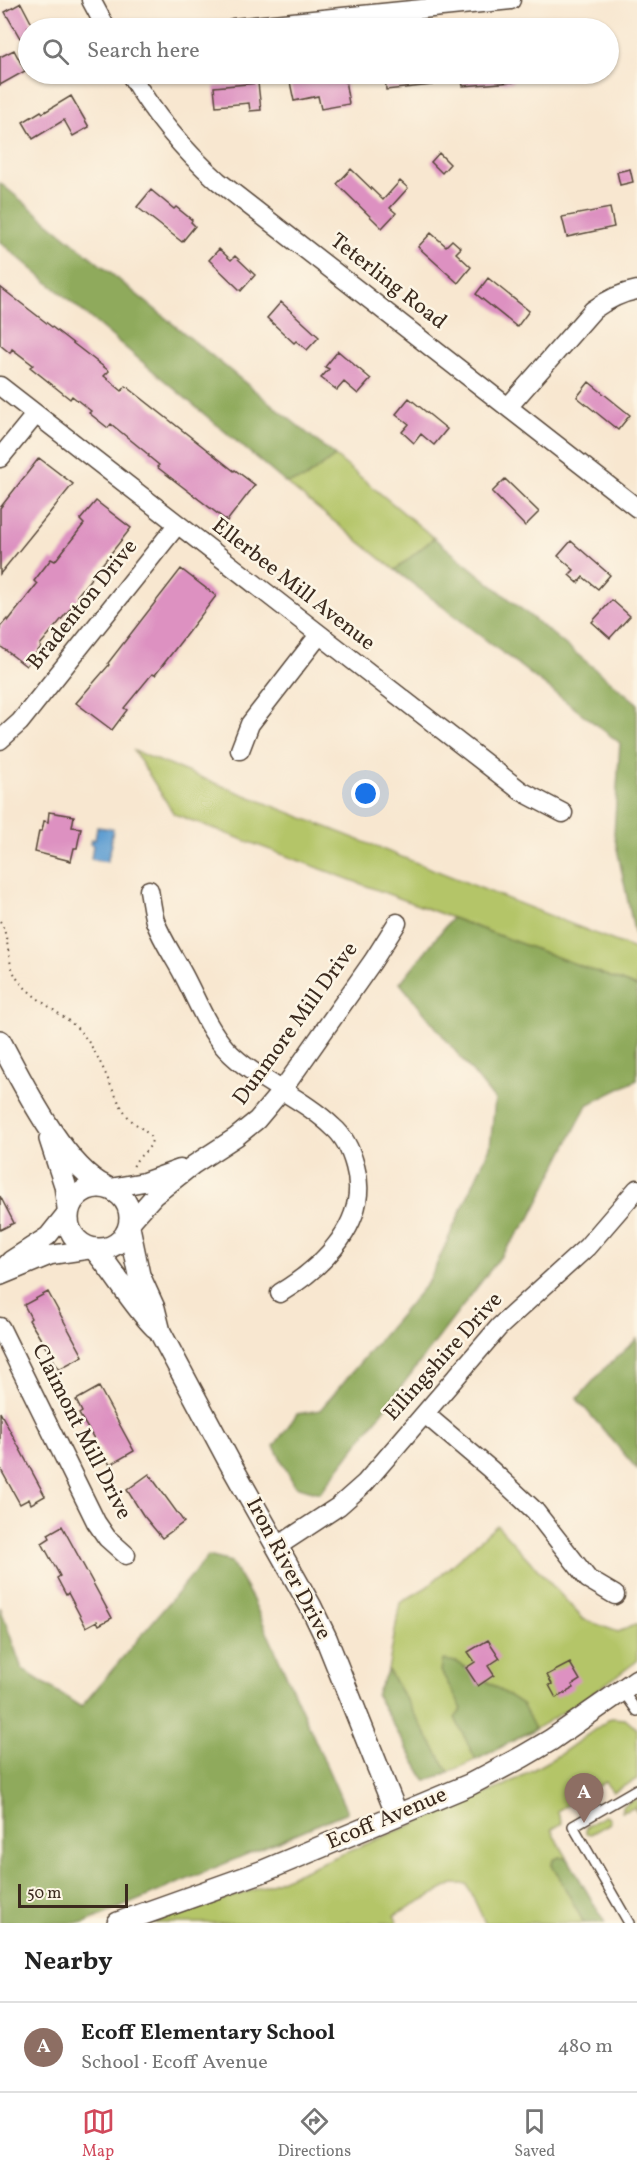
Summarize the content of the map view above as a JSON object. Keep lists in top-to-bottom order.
{
  "streets": {
    "street": [
      "Teterling Road",
      "Ellerbee Mill Avenue",
      "Bradenton Drive",
      "Dunmore Mill Drive",
      "Ellingshire Drive",
      "Claimont Mill Drive",
      "Iron River Drive",
      "Ecoff Avenue"
    ]
  },
  "crossings": [
    ["Ellerbee Mill Avenue", "Bradenton Drive"],
    ["Dunmore Mill Drive", "Iron River Drive"],
    ["Ellingshire Drive", "Iron River Drive"],
    ["Iron River Drive", "Ecoff Avenue"]
  ],
  "scale_bar": "50 m",
  "page": {
    "search": "Search here",
    "pins": "A",
    "scale": "50 m",
    "heading": "Nearby",
    "list": [
      {
        "mark": "A",
        "name": "Ecoff Elementary School",
        "note": "School · Ecoff Avenue",
        "value": "480 m"
      }
    ],
    "nav": ["Map", "Directions", "Saved"]
  }
}
